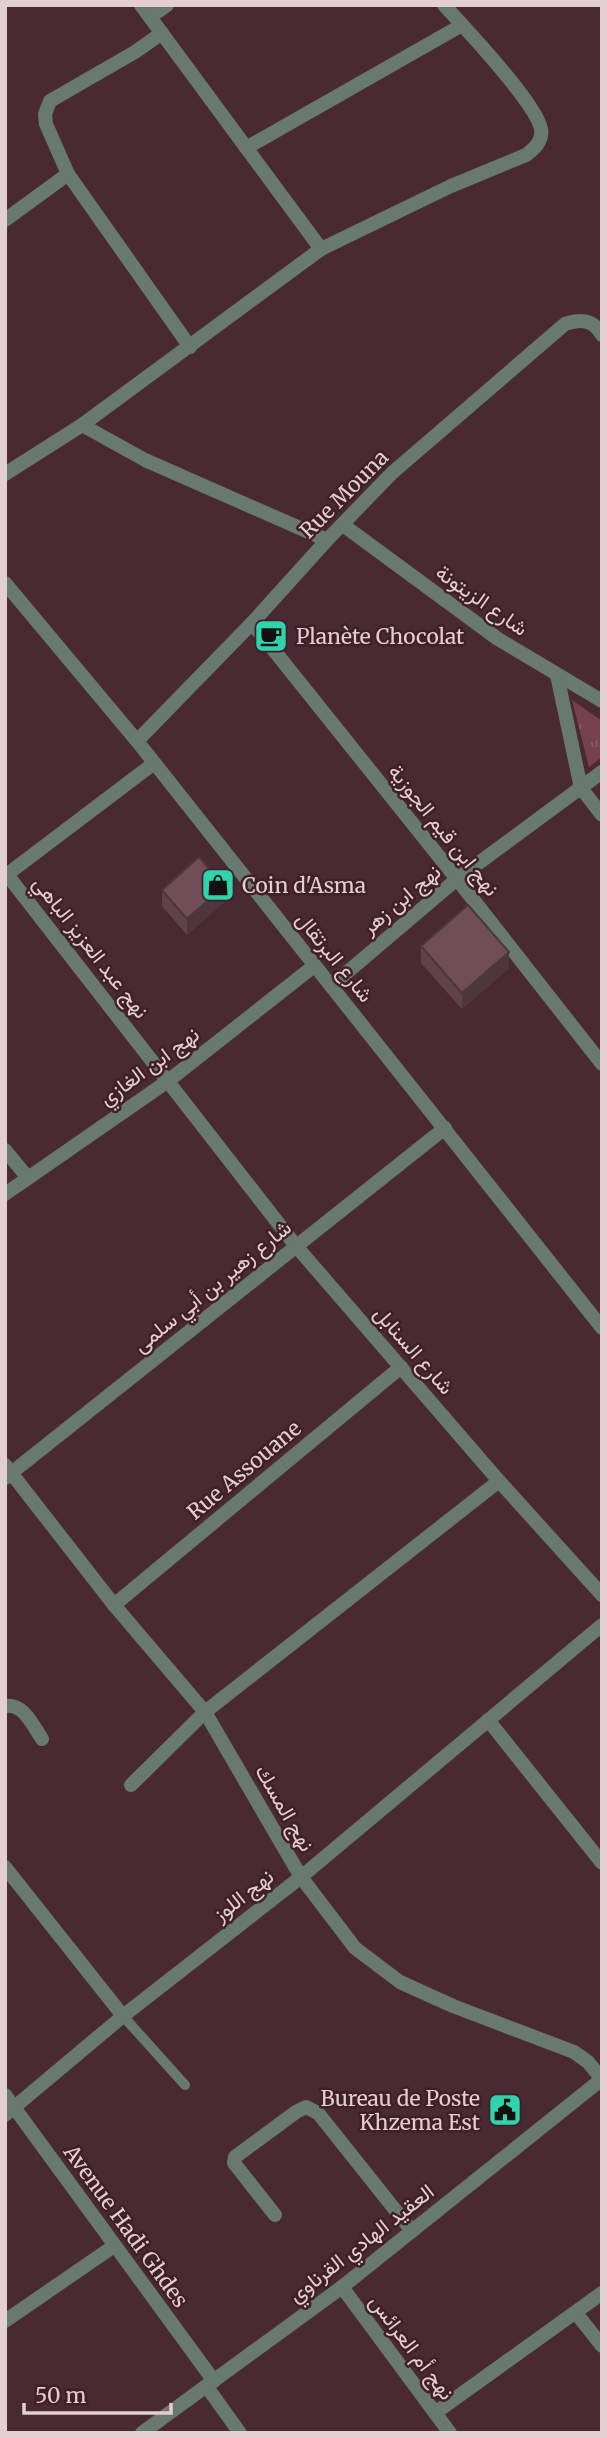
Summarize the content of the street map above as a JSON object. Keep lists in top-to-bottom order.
{
  "streets": {
    "street": [
      "Rue Mouna",
      "شارع الزيتونة",
      "نهج ابن قيم الجوزية",
      "نهج ابن زهر",
      "نهج عبد العزيز الباهي",
      "شارع البرتقال",
      "نهج ابن الغازي",
      "شارع زهير بن أبي سلمى",
      "شارع السنابل",
      "Rue Assouane",
      "نهج المسك",
      "نهج اللوز",
      "Avenue Hadi Ghdes",
      "العقيد الهادي القرناوي",
      "نهج أم العرائس"
    ]
  },
  "crossings": [
    ["Rue Mouna", "شارع الزيتونة"],
    ["Rue Mouna", "نهج ابن قيم الجوزية"],
    ["Rue Mouna", "شارع البرتقال"],
    ["نهج ابن قيم الجوزية", "نهج ابن زهر"],
    ["نهج ابن زهر", "شارع البرتقال"],
    ["نهج عبد العزيز الباهي", "نهج ابن الغازي"],
    ["نهج عبد العزيز الباهي", "شارع زهير بن أبي سلمى"],
    ["نهج عبد العزيز الباهي", "شارع السنابل"],
    ["شارع البرتقال", "نهج ابن الغازي"],
    ["شارع البرتقال", "شارع زهير بن أبي سلمى"],
    ["شارع زهير بن أبي سلمى", "شارع السنابل"],
    ["شارع زهير بن أبي سلمى", "نهج المسك"],
    ["شارع السنابل", "Rue Assouane"],
    ["Rue Assouane", "نهج المسك"],
    ["نهج المسك", "نهج اللوز"],
    ["نهج المسك", "العقيد الهادي القرناوي"],
    ["نهج اللوز", "Avenue Hadi Ghdes"],
    ["Avenue Hadi Ghdes", "العقيد الهادي القرناوي"],
    ["العقيد الهادي القرناوي", "نهج أم العرائس"]
  ],
  "places": {
    "cafe": ["Planète Chocolat"],
    "shop": ["Coin d'Asma"],
    "public building": ["Bureau de Poste Khzema Est"]
  },
  "scale_bar": "50 m"
}
